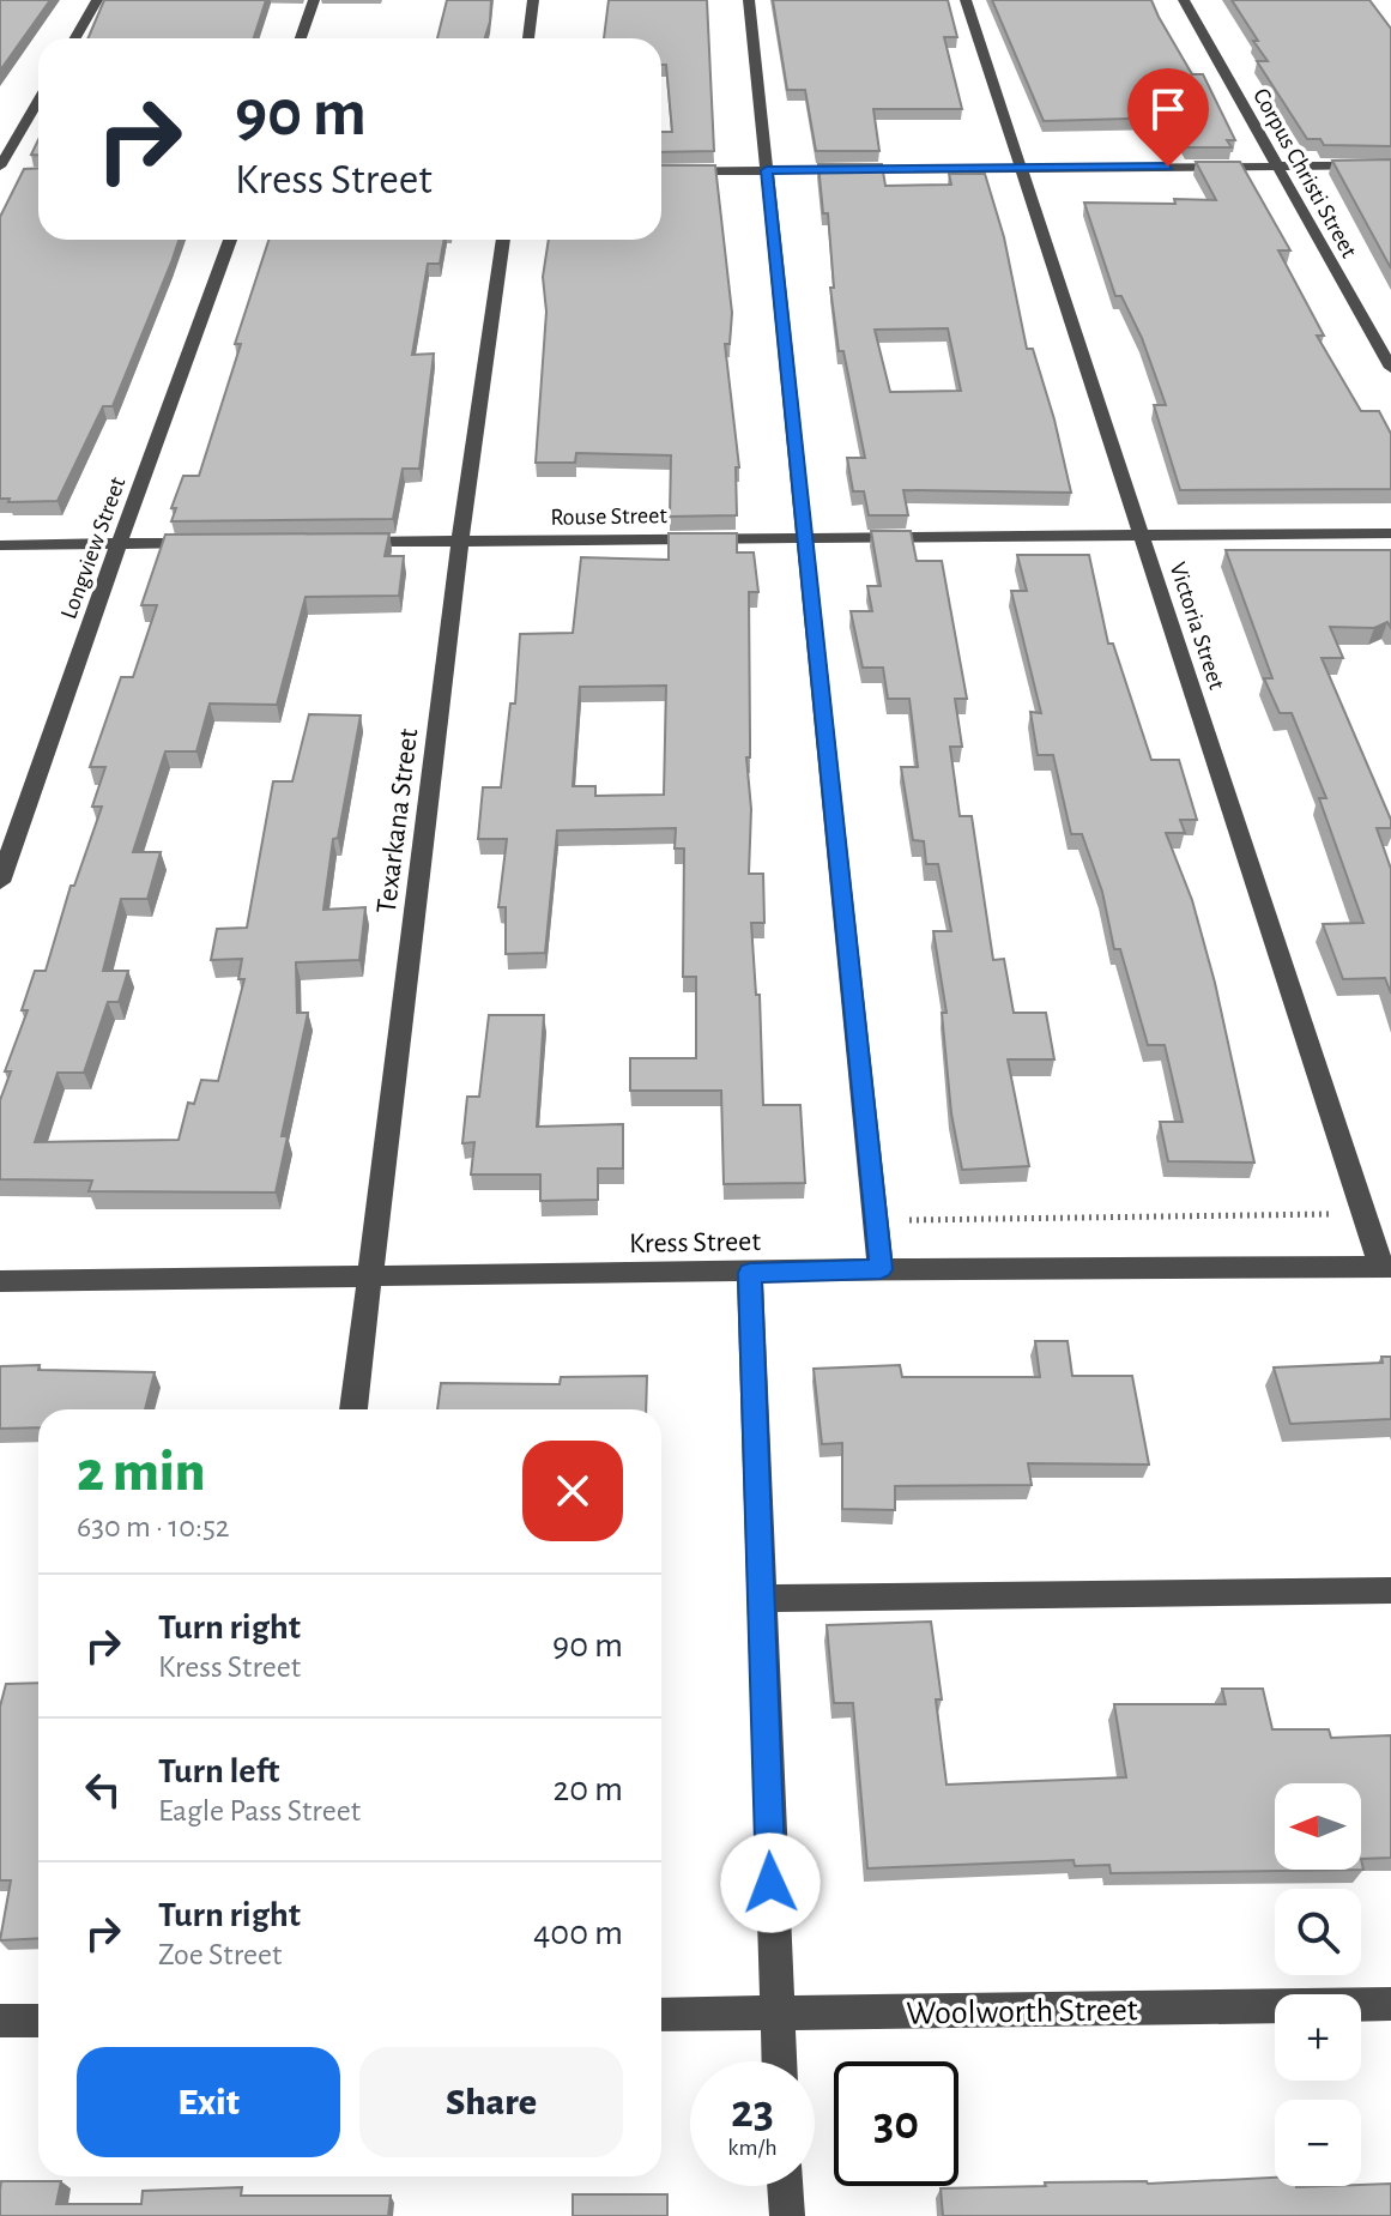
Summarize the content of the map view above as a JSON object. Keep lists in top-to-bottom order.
{
  "streets": {
    "street": [
      "Corpus Christi Street",
      "Rouse Street",
      "Longview Street",
      "Victoria Street",
      "Texarkana Street",
      "Kress Street",
      "Woolworth Street"
    ]
  },
  "crossings": [
    ["Rouse Street", "Victoria Street"],
    ["Rouse Street", "Texarkana Street"],
    ["Victoria Street", "Kress Street"],
    ["Texarkana Street", "Kress Street"]
  ],
  "north": "left",
  "page": {
    "turn": ["90 m", "Kress Street"],
    "heading": ["2 min", "630 m · 10:52"],
    "list": [
      {
        "name": "Turn right",
        "note": "Kress Street",
        "value": "90 m"
      },
      {
        "name": "Turn left",
        "note": "Eagle Pass Street",
        "value": "20 m"
      },
      {
        "name": "Turn right",
        "note": "Zoe Street",
        "value": "400 m"
      }
    ],
    "map_buttons": ["+", "−"],
    "buttons": ["Exit", "Share"],
    "speed": "23 km/h",
    "limit": "30"
  }
}
